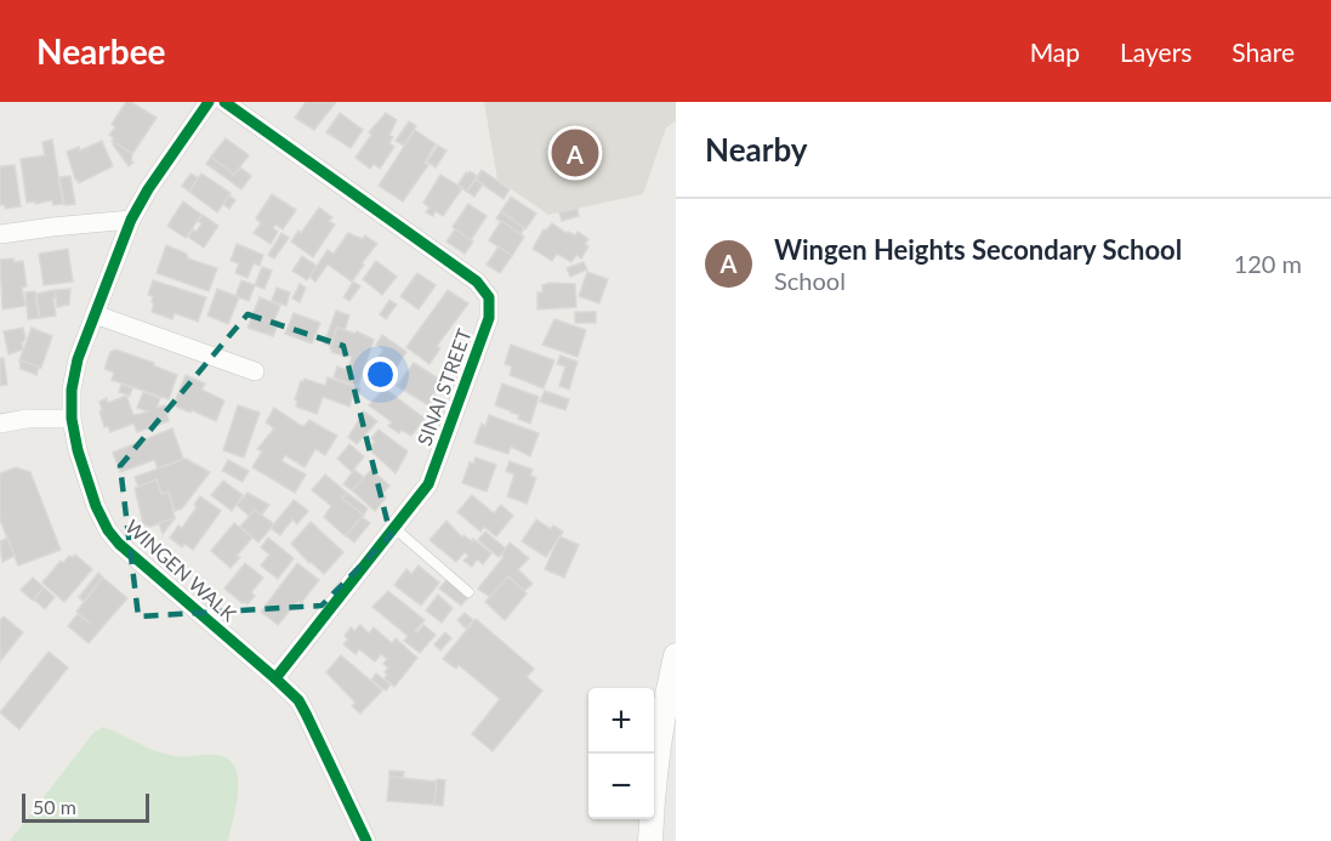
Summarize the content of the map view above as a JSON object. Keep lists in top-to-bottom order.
{
  "streets": {
    "street": ["SINAI STREET", "WINGEN WALK"]
  },
  "crossings": [
    ["SINAI STREET", "WINGEN WALK"]
  ],
  "scale_bar": "50 m",
  "page": {
    "header": "Nearbee",
    "nav": ["Map", "Layers", "Share"],
    "heading": "Nearby",
    "pins": "A",
    "list": [
      {
        "mark": "A",
        "name": "Wingen Heights Secondary School",
        "note": "School",
        "value": "120 m"
      }
    ],
    "map_buttons": ["+", "−"],
    "scale": "50 m"
  }
}
